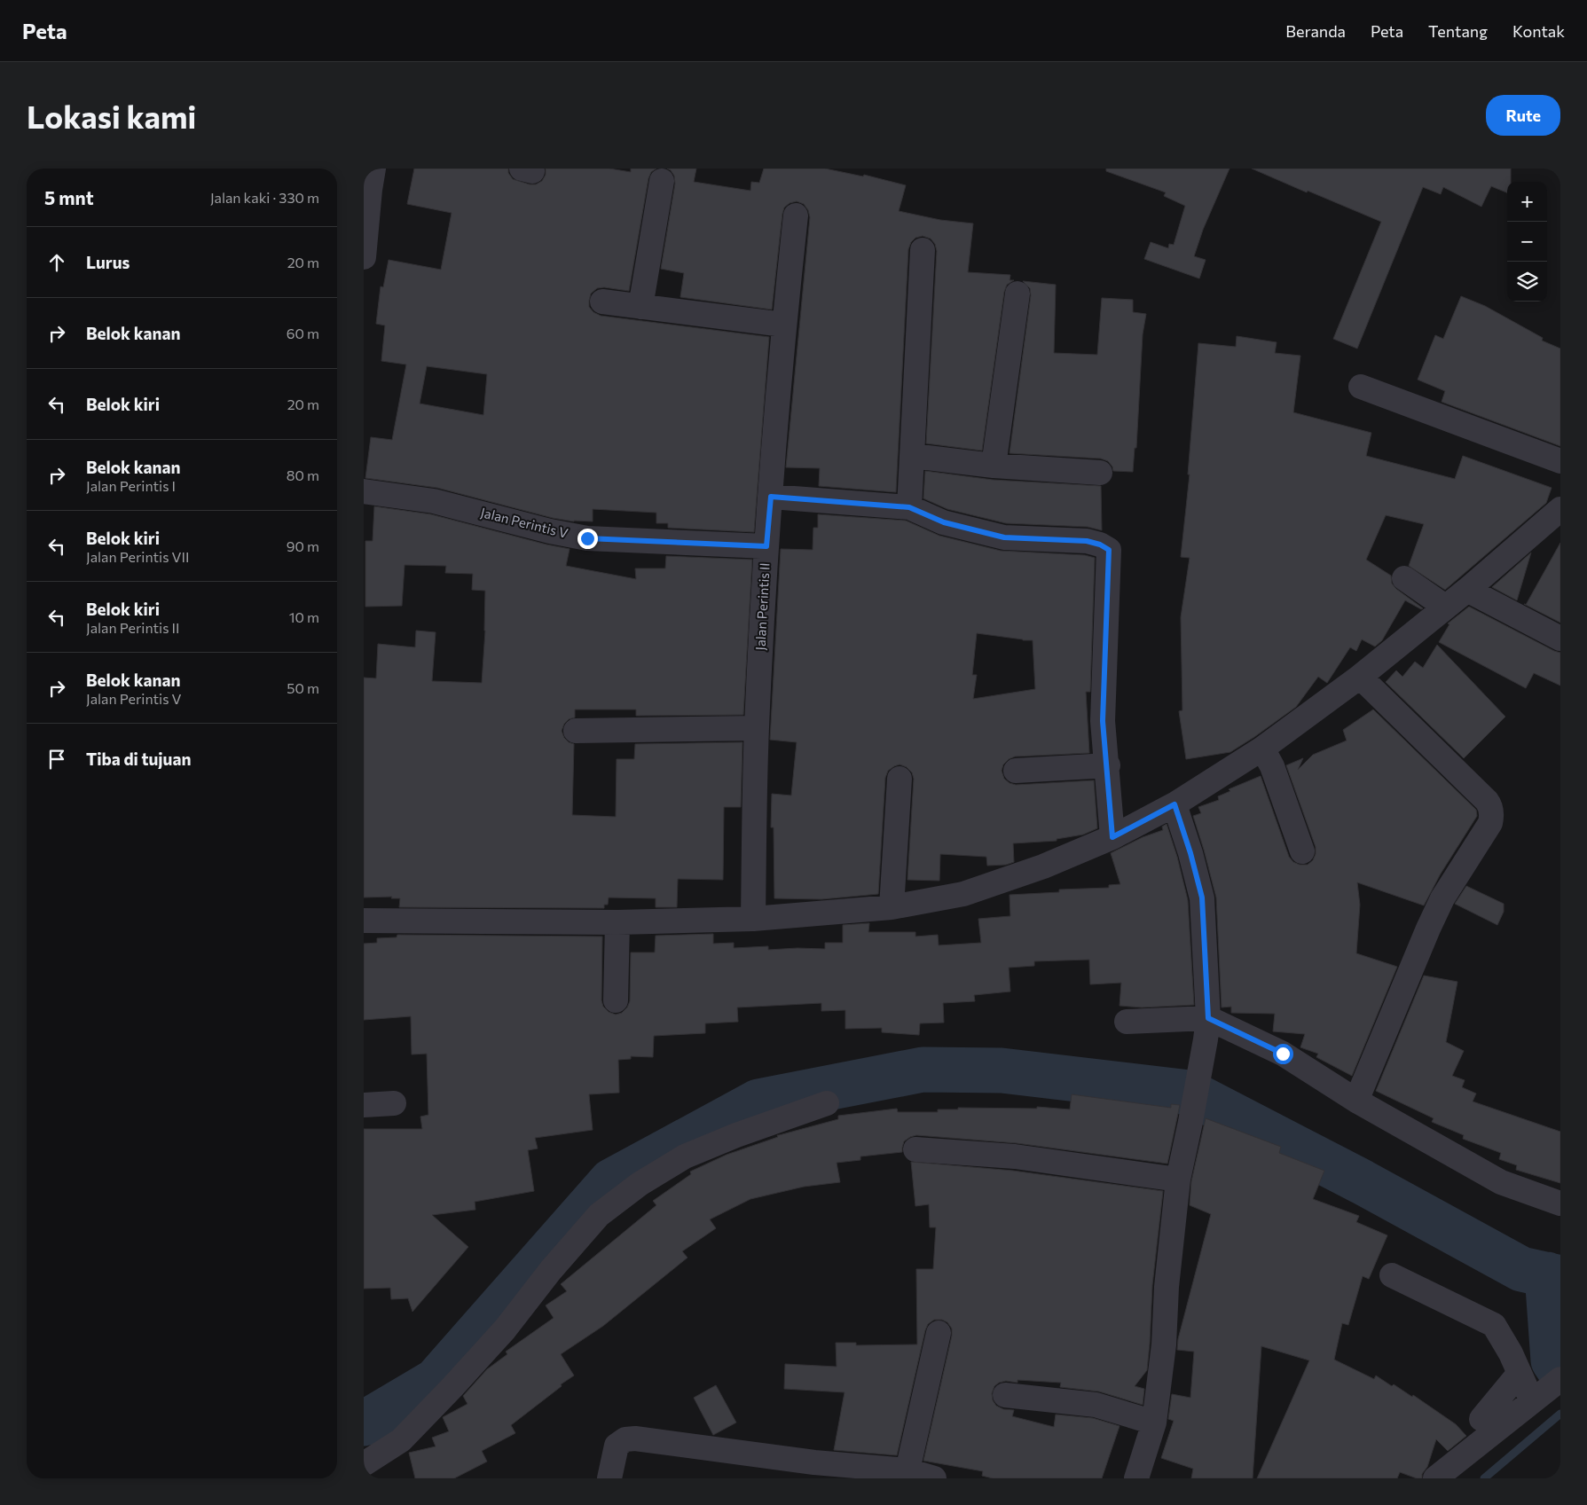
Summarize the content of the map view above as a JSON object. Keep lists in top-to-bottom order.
{
  "streets": {
    "street": ["Jalan Perintis V", "Jalan Perintis II"]
  },
  "crossings": [
    ["Jalan Perintis V", "Jalan Perintis II"]
  ],
  "page": {
    "header": "Peta",
    "nav": [
      "Beranda",
      "Peta",
      "Tentang",
      "Kontak"
    ],
    "buttons": "Rute",
    "title": "Lokasi kami",
    "heading": ["5 mnt", "Jalan kaki · 330 m"],
    "map_buttons": ["+", "−"],
    "list": [
      ["Lurus", "20 m"],
      ["Belok kanan", "60 m"],
      ["Belok kiri", "20 m"],
      ["Belok kanan", "Jalan Perintis I", "80 m"],
      ["Belok kiri", "Jalan Perintis VII", "90 m"],
      ["Belok kiri", "Jalan Perintis II", "10 m"],
      ["Belok kanan", "Jalan Perintis V", "50 m"],
      "Tiba di tujuan"
    ]
  }
}
